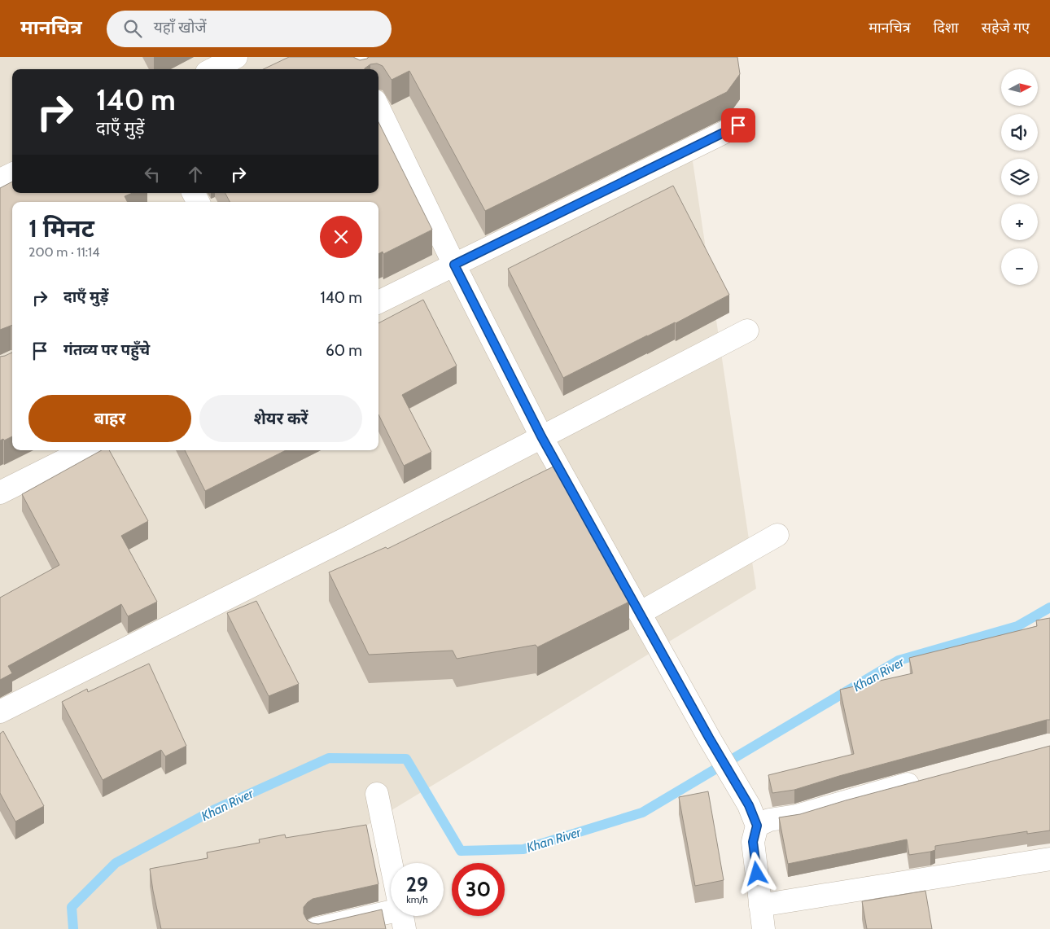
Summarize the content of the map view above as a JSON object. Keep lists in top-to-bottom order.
{
  "water": ["Khan River"],
  "north": "right",
  "page": {
    "header": "मानचित्र",
    "search": "यहाँ खोजें",
    "nav": ["मानचित्र", "दिशा", "सहेजे गए"],
    "map_buttons": ["+", "−"],
    "turn": ["140 m", "दाएँ मुड़ें"],
    "heading": ["1 मिनट", "200 m · 11:14"],
    "list": [
      {
        "name": "दाएँ मुड़ें",
        "value": "140 m"
      },
      {
        "name": "गंतव्य पर पहुँचे",
        "value": "60 m"
      }
    ],
    "buttons": ["बाहर", "शेयर करें"],
    "speed": "29 km/h",
    "limit": "30"
  }
}
